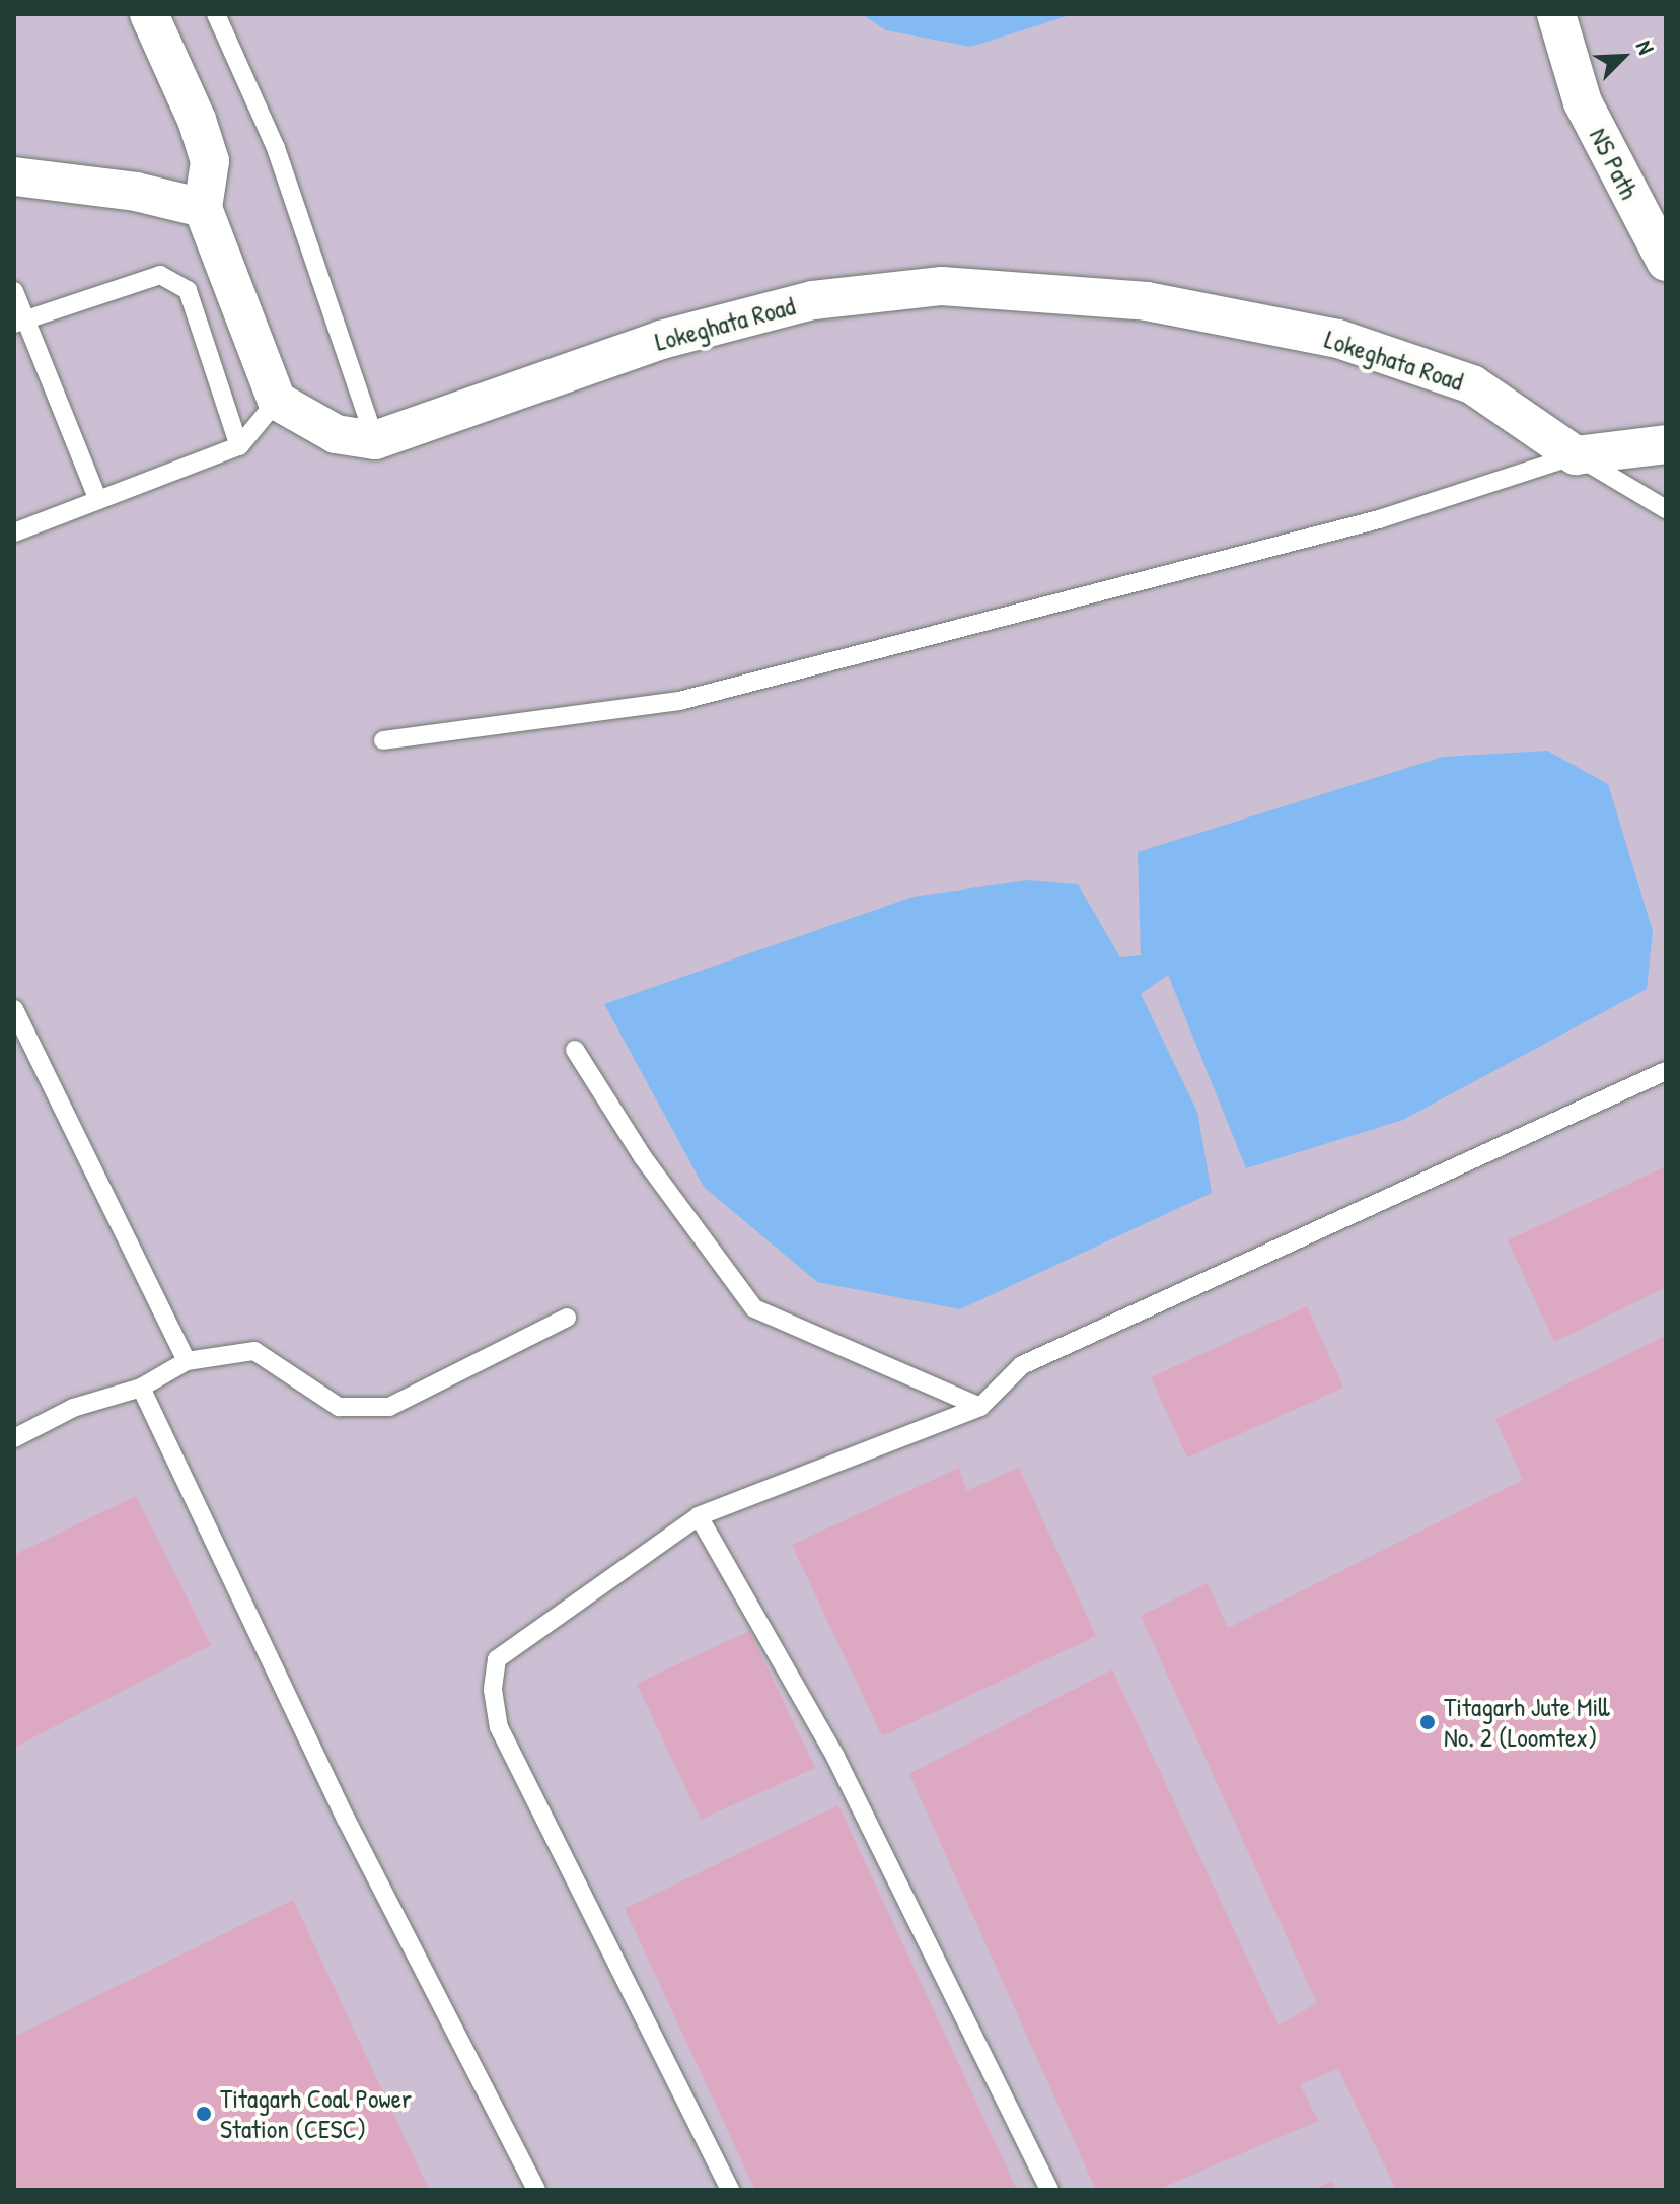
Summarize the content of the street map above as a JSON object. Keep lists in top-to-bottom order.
{
  "streets": {
    "street": ["NS Path", "Lokeghata Road"]
  },
  "places": ["Titagarh Jute Mill No. 2 (Loomtex)", "Titagarh Coal Power Station (CESC)"],
  "north": "top right"
}
